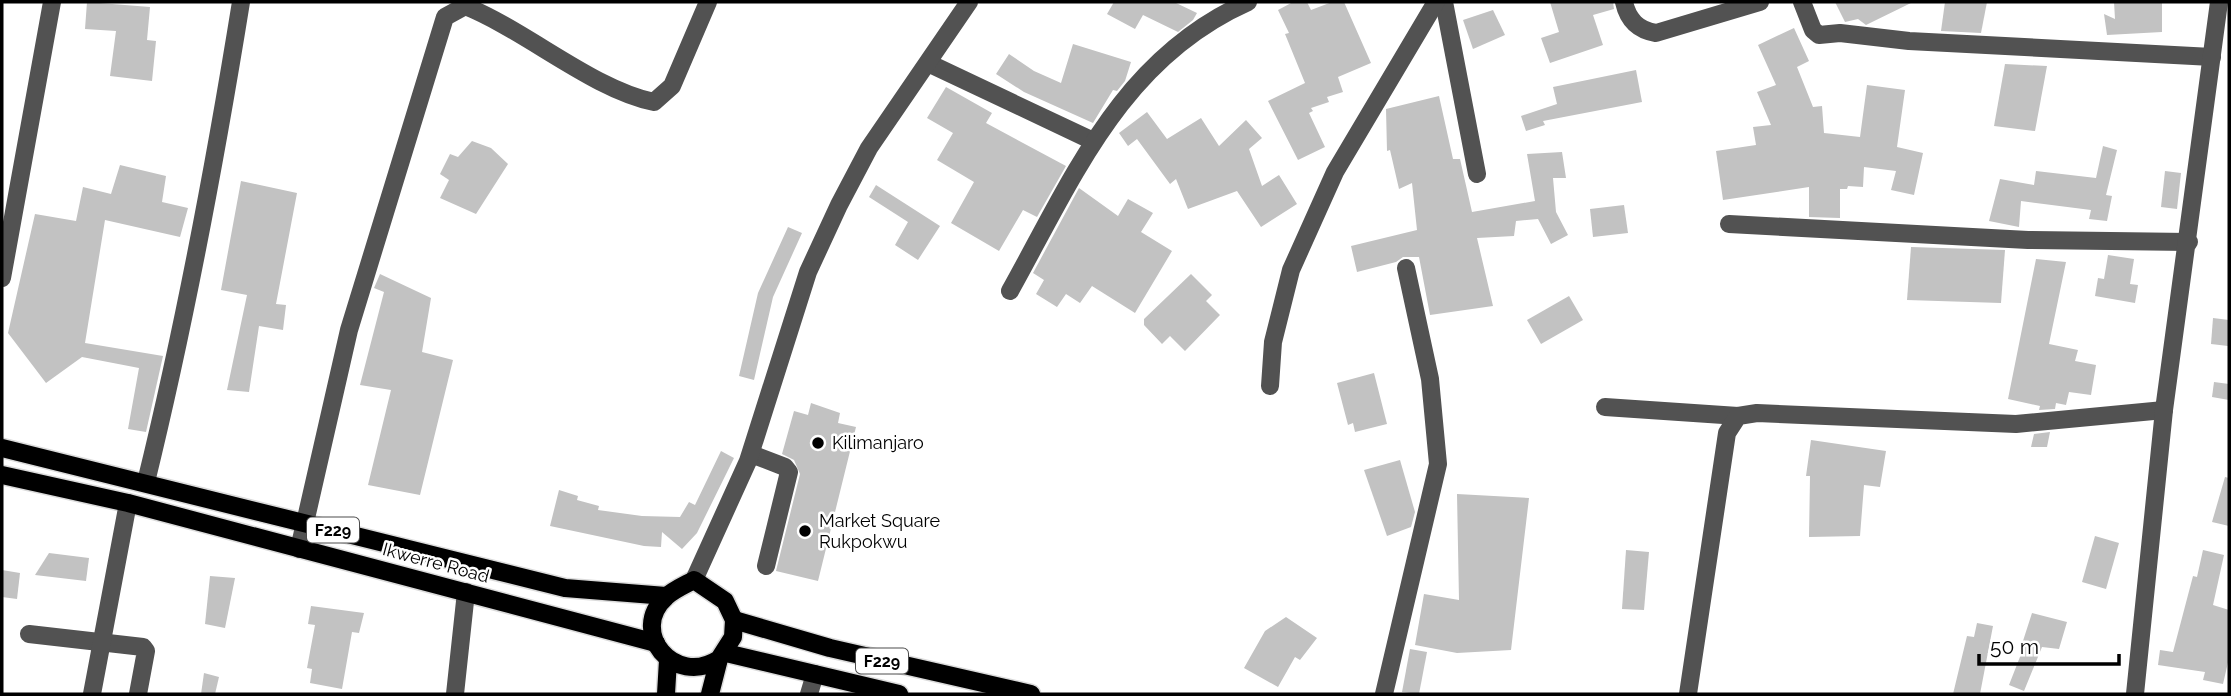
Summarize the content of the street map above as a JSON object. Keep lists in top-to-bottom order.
{
  "streets": {
    "main road": ["F229", "Ikwerre Road"]
  },
  "crossings": [
    ["F229", "Ikwerre Road"]
  ],
  "places": ["Kilimanjaro", "Market Square Rukpokwu"],
  "scale_bar": "50 m"
}
